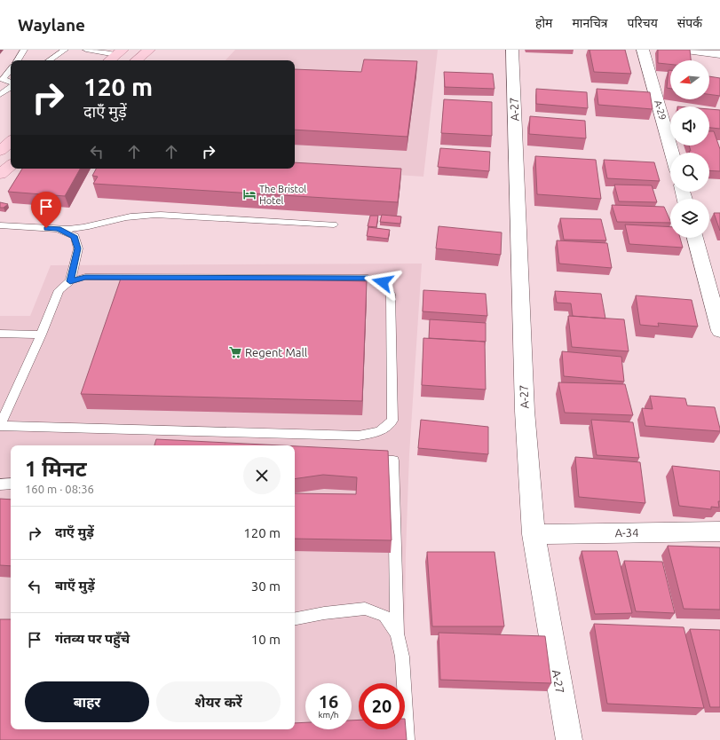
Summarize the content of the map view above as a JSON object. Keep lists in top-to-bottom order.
{
  "streets": {
    "street": ["A-27", "A-29", "A-34"]
  },
  "crossings": [
    ["A-27", "A-34"]
  ],
  "places": {
    "hotel": ["The Bristol Hotel"],
    "supermarket": ["Regent Mall"]
  },
  "north": "left",
  "page": {
    "header": "Waylane",
    "nav": [
      "होम",
      "मानचित्र",
      "परिचय",
      "संपर्क"
    ],
    "turn": ["120 m", "दाएँ मुड़ें"],
    "heading": ["1 मिनट", "160 m · 08:36"],
    "list": [
      {
        "name": "दाएँ मुड़ें",
        "value": "120 m"
      },
      {
        "name": "बाएँ मुड़ें",
        "value": "30 m"
      },
      {
        "name": "गंतव्य पर पहुँचे",
        "value": "10 m"
      }
    ],
    "buttons": ["बाहर", "शेयर करें"],
    "speed": "16 km/h",
    "limit": "20"
  }
}
